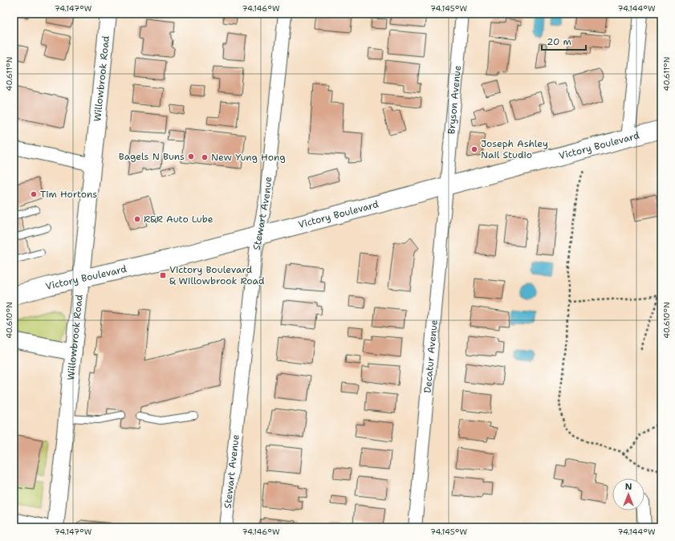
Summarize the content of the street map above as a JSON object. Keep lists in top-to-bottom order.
{
  "streets": {
    "main road": ["Victory Boulevard"],
    "street": [
      "Willowbrook Road",
      "Bryson Avenue",
      "Stewart Avenue",
      "Decatur Avenue"
    ]
  },
  "crossings": [
    ["Willowbrook Road", "Victory Boulevard"],
    ["Bryson Avenue", "Victory Boulevard"],
    ["Bryson Avenue", "Decatur Avenue"],
    ["Victory Boulevard", "Stewart Avenue"],
    ["Victory Boulevard", "Decatur Avenue"]
  ],
  "places": {
    "other": [
      "Joseph Ashley Nail Studio",
      "Bagels N Buns",
      "New Yung Hong",
      "Tim Hortons",
      "R&R Auto Lube"
    ],
    "transit": ["Victory Boulevard & Willowbrook Road"]
  },
  "scale_bar": "20 m",
  "north": "top",
  "coordinates": [
    "74.147°W",
    "74.146°W",
    "74.145°W",
    "74.144°W",
    "40.611°N",
    "40.610°N"
  ]
}
